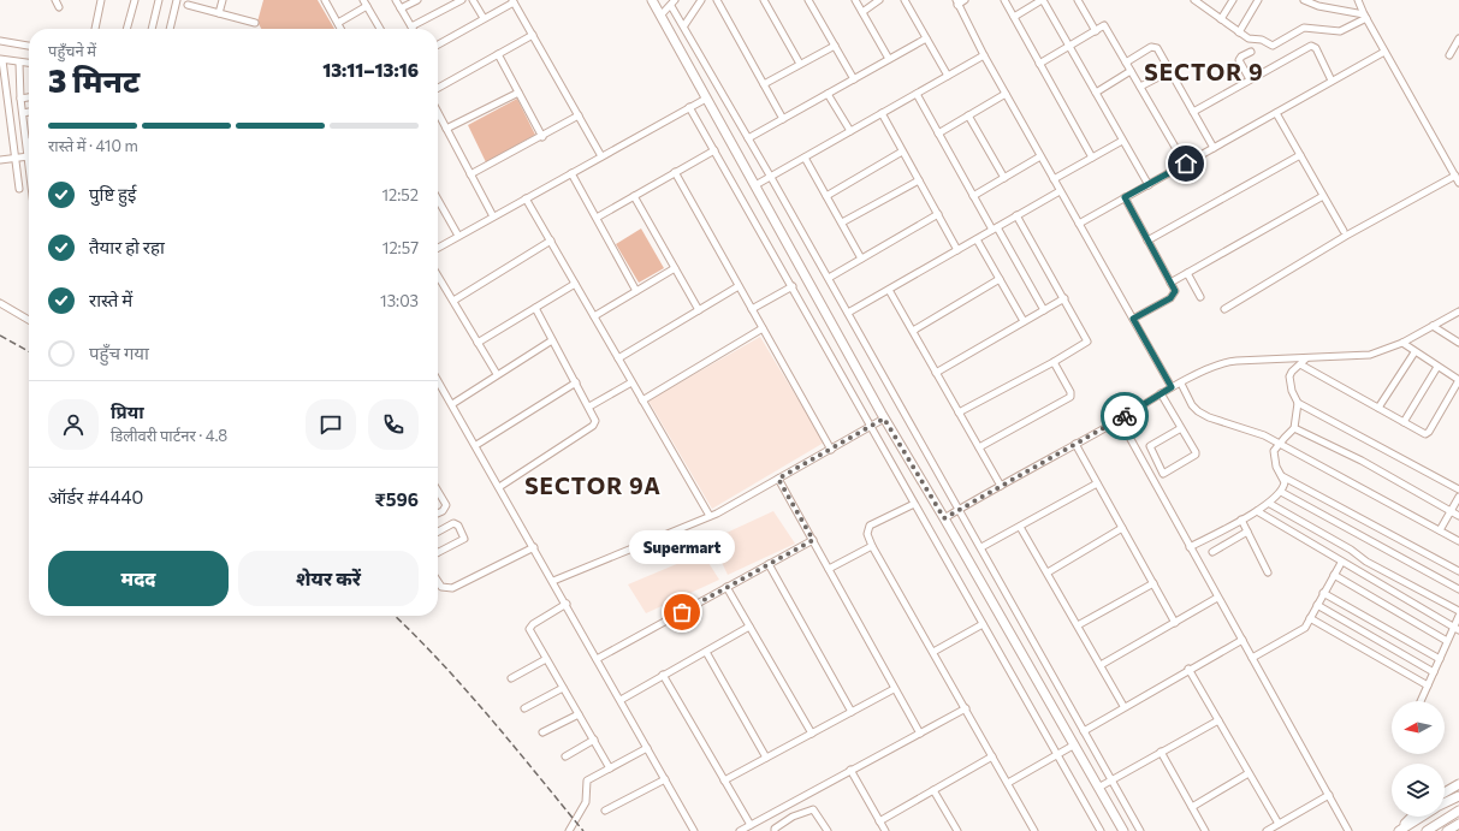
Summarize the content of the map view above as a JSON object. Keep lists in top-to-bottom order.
{
  "districts": ["SECTOR 9", "SECTOR 9A"],
  "places": ["Supermart"],
  "north": "left",
  "page": {
    "heading": ["3 मिनट", "पहुँचने में", "13:11–13:16"],
    "panel": [
      "प्रिया",
      "डिलीवरी पार्टनर · 4.8",
      "ऑर्डर #4440",
      "₹596"
    ],
    "bar": "रास्ते में · 410 m",
    "list": [
      ["पुष्टि हुई", "12:52"],
      ["तैयार हो रहा", "12:57"],
      ["रास्ते में", "13:03"],
      "पहुँच गया"
    ],
    "bubble": "Supermart",
    "buttons": ["मदद", "शेयर करें"]
  }
}
